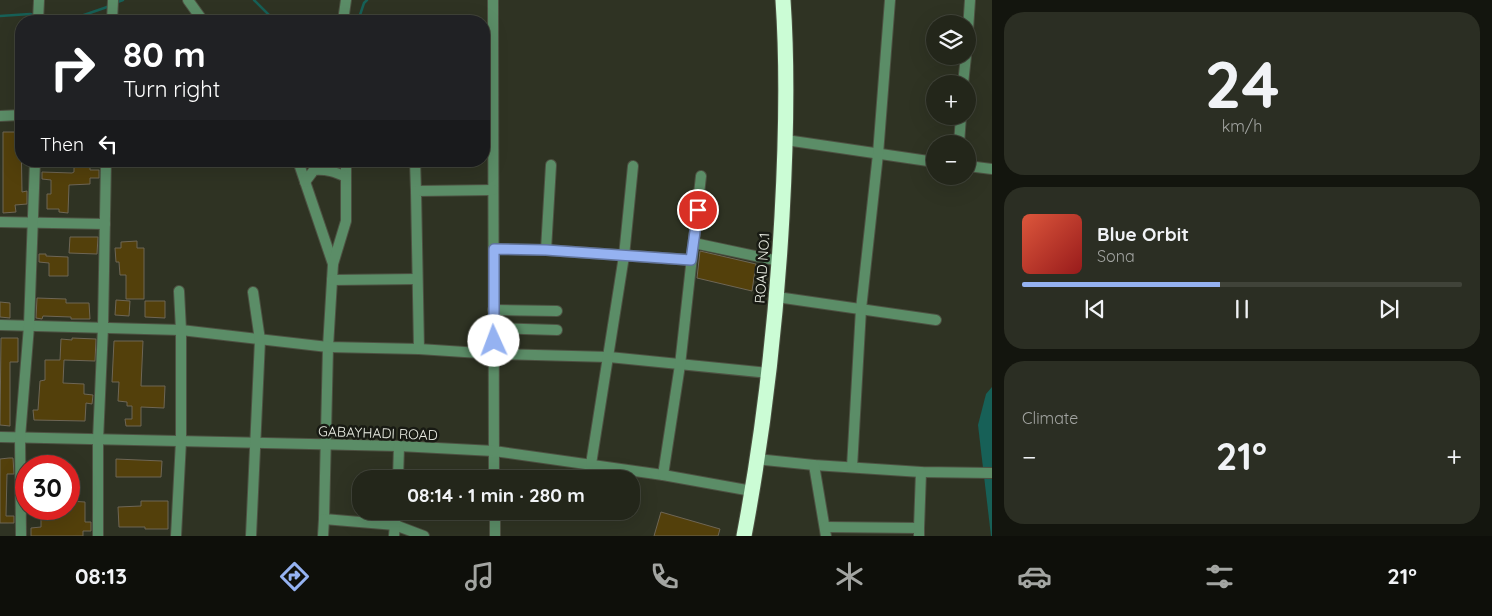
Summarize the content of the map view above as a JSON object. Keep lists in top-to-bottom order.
{
  "streets": {
    "highway": ["ROAD NO.1"],
    "street": ["GABAYHADI ROAD"]
  },
  "crossings": [
    ["ROAD NO.1", "GABAYHADI ROAD"]
  ],
  "page": {
    "tile": [
      ["24", "km/h"],
      "Climate"
    ],
    "map_buttons": ["+", "−"],
    "turn": ["80 m", "Turn right"],
    "then": "Then",
    "song": ["Blue Orbit", "Sona"],
    "heat": ["−", "21°", "+"],
    "limit": "30",
    "trip": "08:14 · 1 min · 280 m",
    "tabs": ["08:13", "21°"]
  }
}
